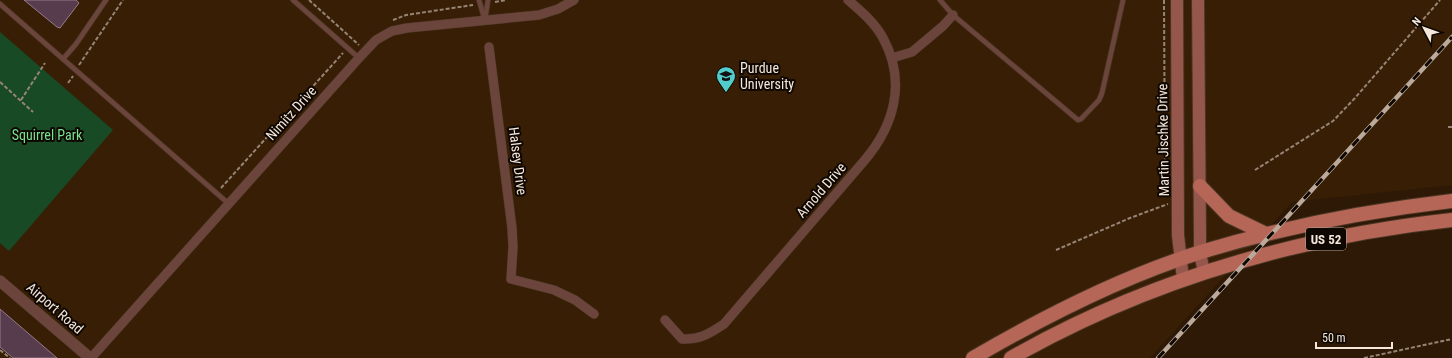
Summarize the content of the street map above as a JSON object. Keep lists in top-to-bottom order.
{
  "streets": {
    "main road": ["Martin Jischke Drive", "US 52"],
    "street": [
      "Nimitz Drive",
      "Halsey Drive",
      "Arnold Drive",
      "Airport Road"
    ]
  },
  "crossings": [
    ["Nimitz Drive", "Airport Road"],
    ["Martin Jischke Drive", "US 52"]
  ],
  "parks": ["Squirrel Park"],
  "places": {
    "school or university": ["Purdue University"]
  },
  "scale_bar": "50 m",
  "north": "top left"
}
